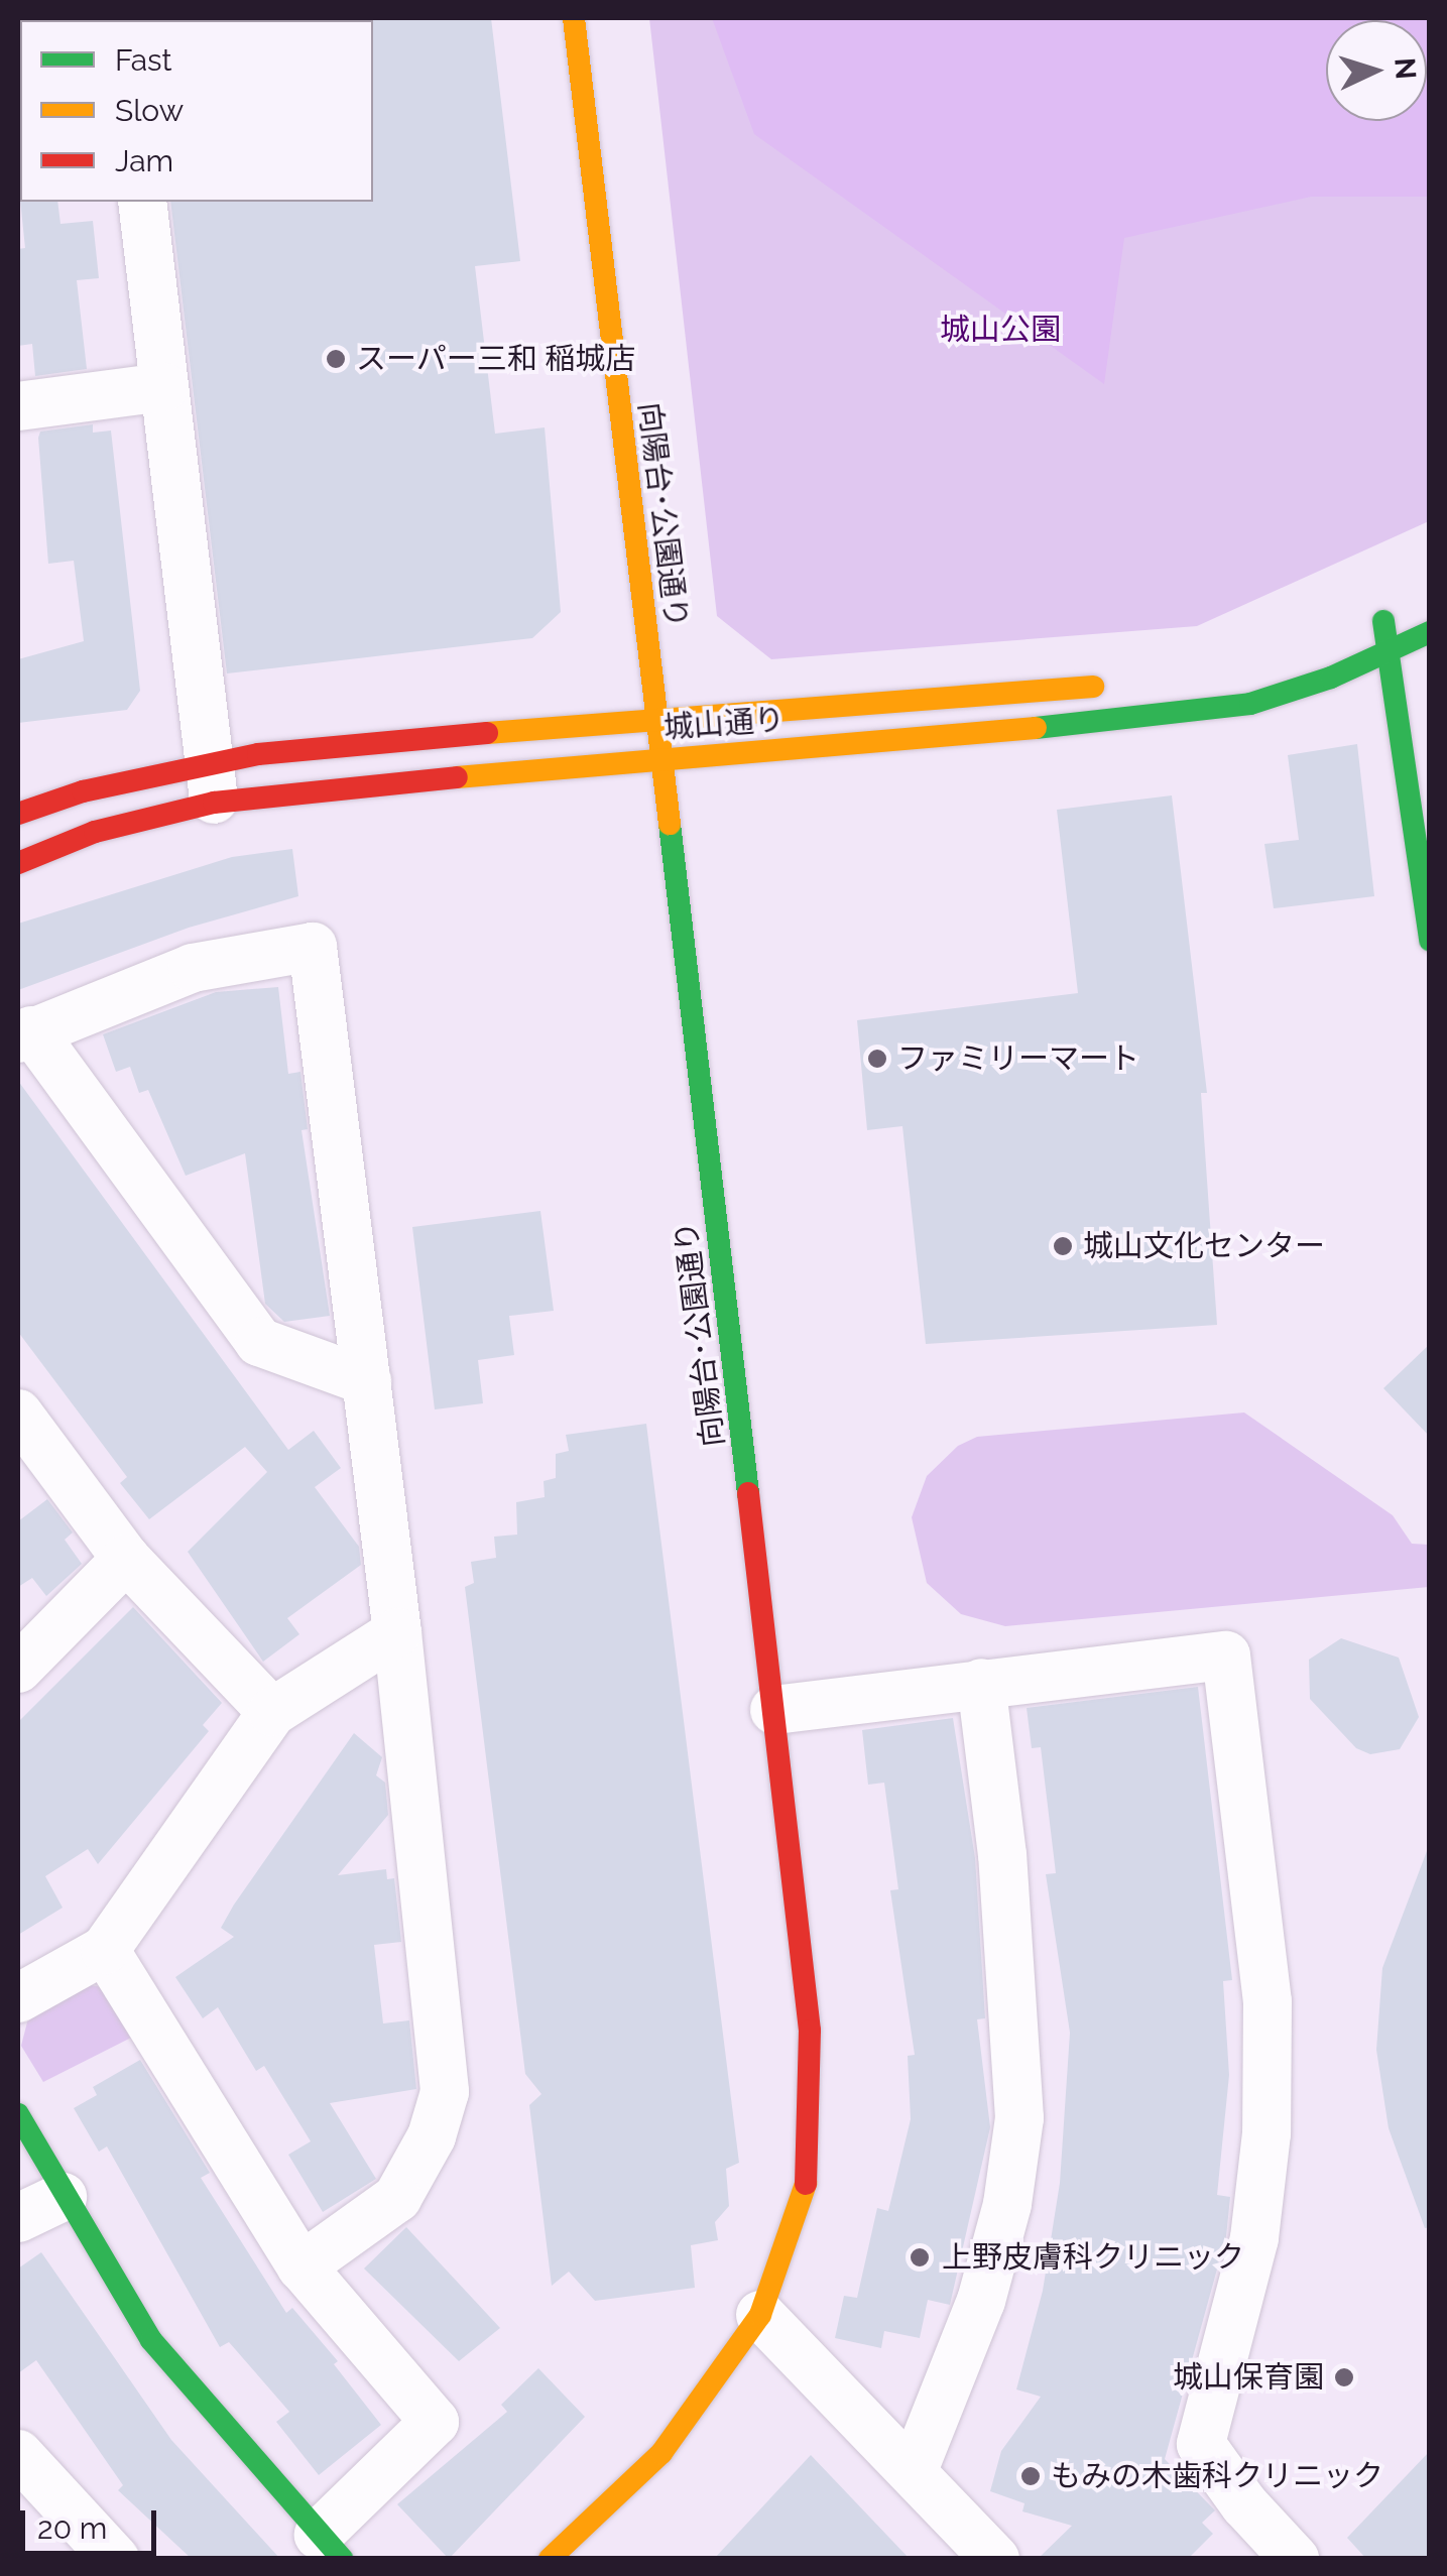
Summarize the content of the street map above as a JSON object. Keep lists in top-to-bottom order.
{
  "streets": {
    "street": ["向陽台･公園通り", "城山通り"]
  },
  "crossings": [
    ["向陽台･公園通り", "城山通り"]
  ],
  "parks": ["城山公園"],
  "places": [
    "スーパー三和 稲城店",
    "ファミリーマート",
    "城山文化センター",
    "上野皮膚科クリニック",
    "城山保育園",
    "もみの木歯科クリニック"
  ],
  "legend": ["Fast", "Slow", "Jam"],
  "scale_bar": "20 m",
  "north": "right"
}
